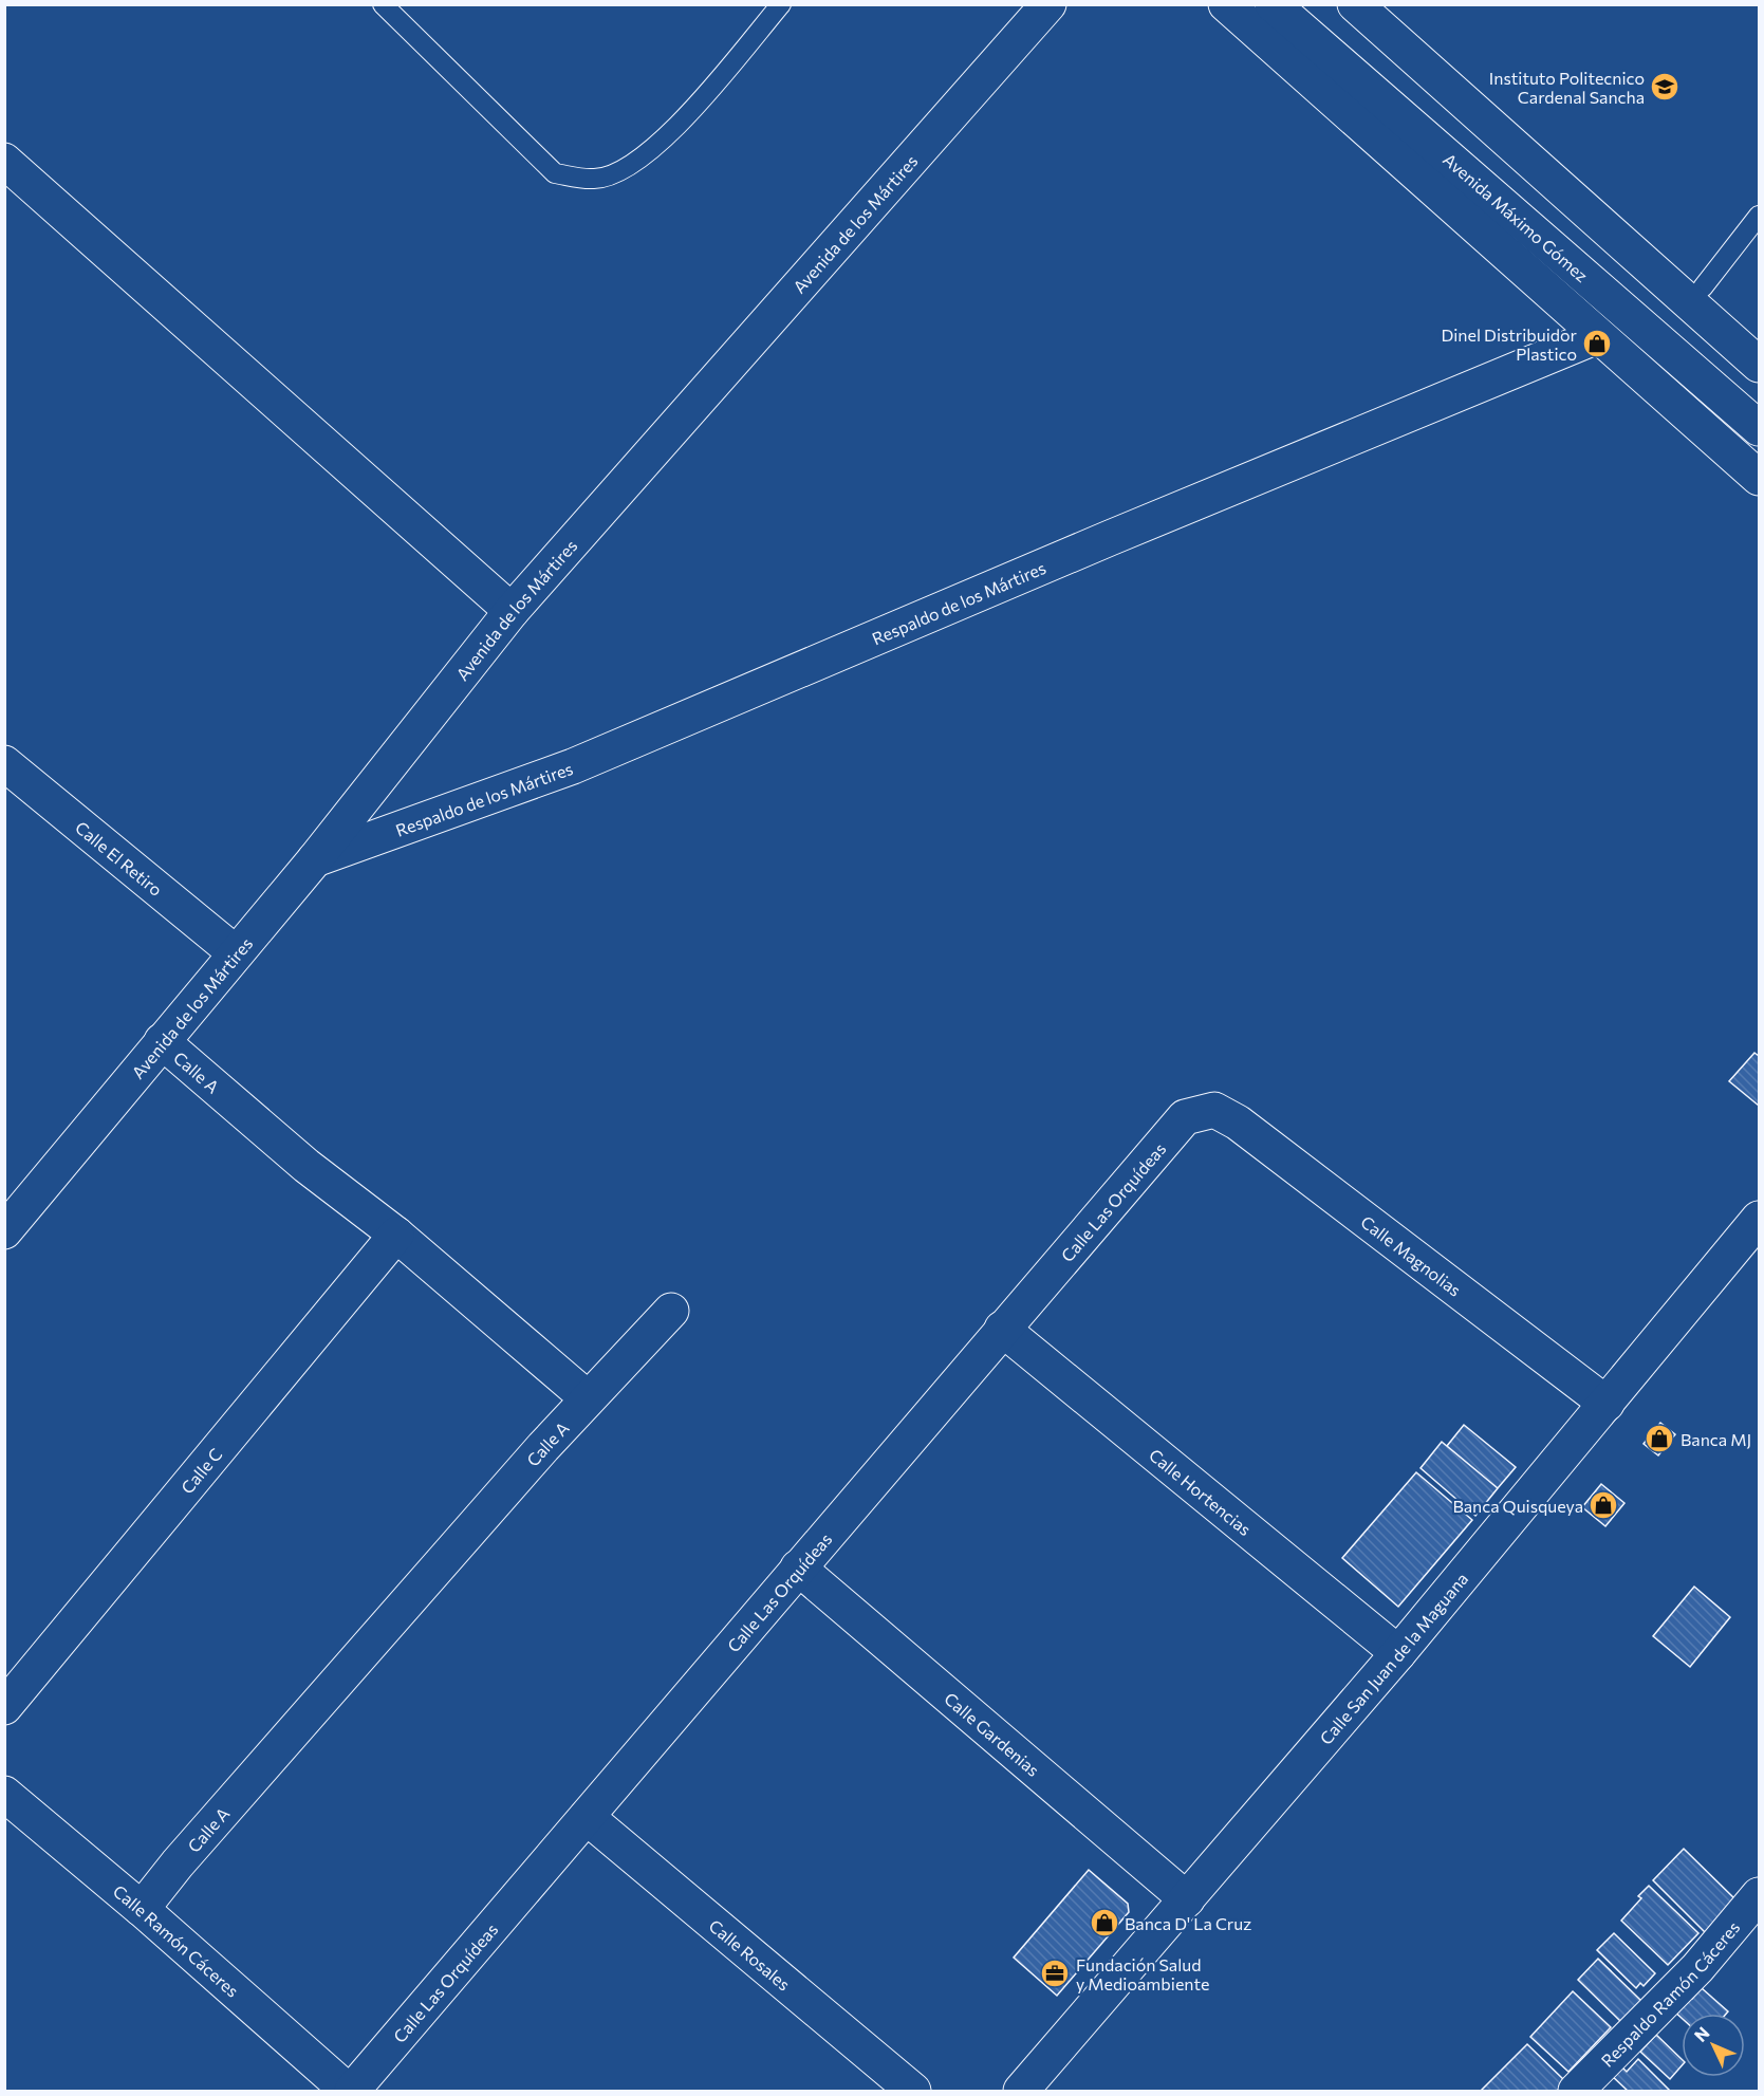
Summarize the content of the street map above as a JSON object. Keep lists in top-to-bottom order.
{
  "streets": {
    "street": [
      "Avenida Máximo Gómez",
      "Avenida de los Mártires",
      "Respaldo de los Mártires",
      "Calle El Retiro",
      "Calle A",
      "Calle Las Orquídeas",
      "Calle Magnolias",
      "Calle C",
      "Calle Hortencias",
      "Calle San Juan de la Maguana",
      "Calle Gardenias",
      "Calle Ramón Cáceres",
      "Calle Rosales",
      "Respaldo Ramón Cáceres"
    ]
  },
  "crossings": [
    ["Avenida de los Mártires", "Respaldo de los Mártires"],
    ["Avenida de los Mártires", "Calle El Retiro"],
    ["Avenida de los Mártires", "Calle A"],
    ["Calle A", "Calle C"],
    ["Calle A", "Calle Ramón Cáceres"],
    ["Calle Las Orquídeas", "Calle Magnolias"],
    ["Calle Las Orquídeas", "Calle Hortencias"],
    ["Calle Las Orquídeas", "Calle Gardenias"],
    ["Calle Las Orquídeas", "Calle Ramón Cáceres"],
    ["Calle Las Orquídeas", "Calle Rosales"],
    ["Calle Magnolias", "Calle San Juan de la Maguana"],
    ["Calle Hortencias", "Calle San Juan de la Maguana"],
    ["Calle San Juan de la Maguana", "Calle Gardenias"]
  ],
  "places": {
    "school or university": ["Instituto Politecnico Cardenal Sancha"],
    "shop": [
      "Dinel Distribuidor Plastico",
      "Banca MJ",
      "Banca Quisqueya",
      "Banca D' La Cruz"
    ],
    "office": ["Fundación Salud y Medioambiente"]
  },
  "north": "top left"
}
